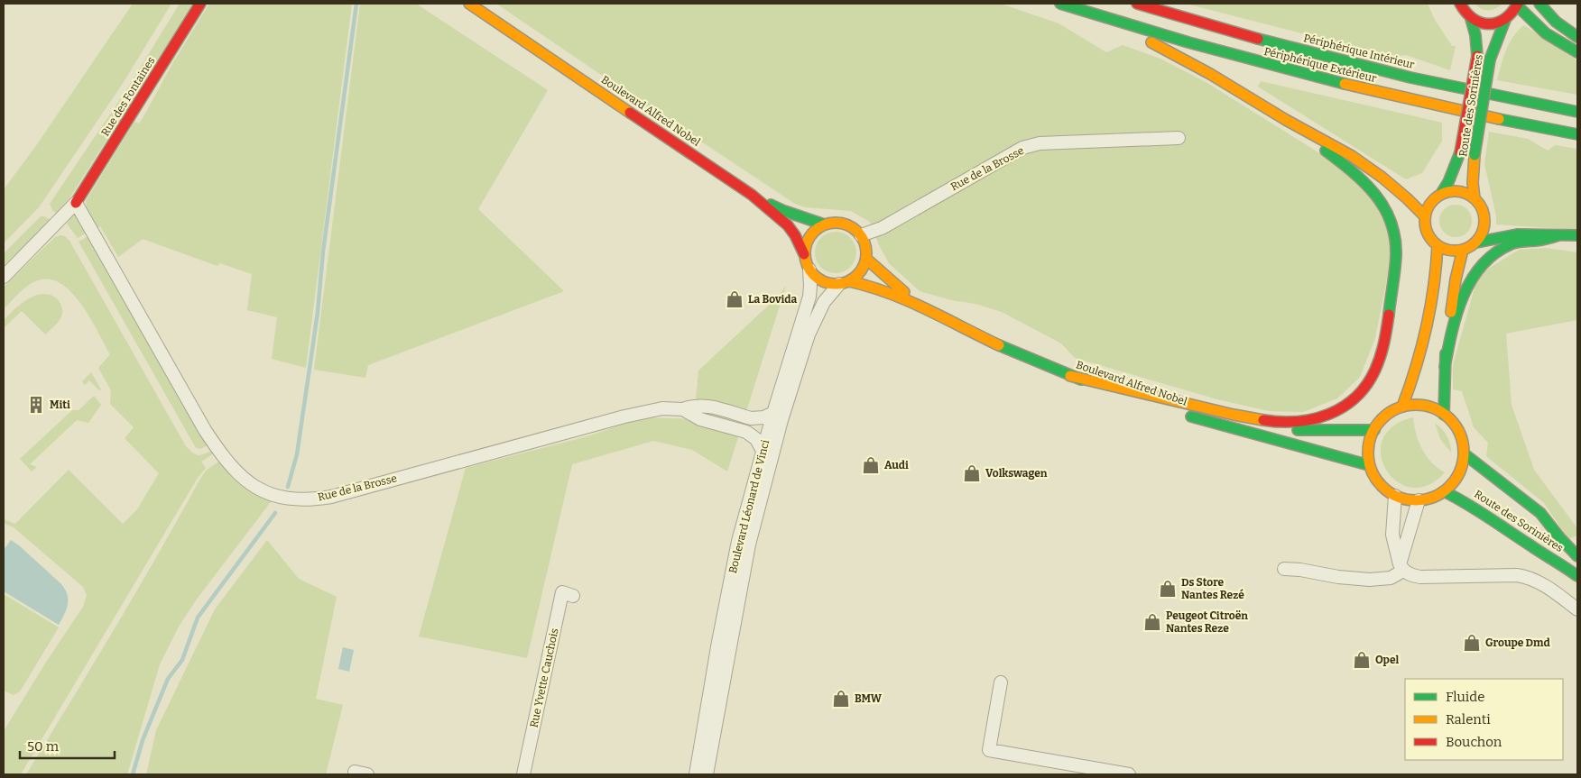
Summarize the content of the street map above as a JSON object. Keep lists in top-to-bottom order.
{
  "streets": {
    "main road": [
      "Périphérique Intérieur",
      "Périphérique Extérieur",
      "Rue des Fontaines",
      "Route des Sorinières",
      "Boulevard Alfred Nobel"
    ],
    "street": ["Rue de la Brosse", "Boulevard Léonard de Vinci", "Rue Yvette Cauchois"]
  },
  "crossings": [
    ["Rue des Fontaines", "Rue de la Brosse"],
    ["Route des Sorinières", "Boulevard Alfred Nobel"],
    ["Boulevard Alfred Nobel", "Rue de la Brosse"],
    ["Boulevard Alfred Nobel", "Boulevard Léonard de Vinci"],
    ["Rue de la Brosse", "Boulevard Léonard de Vinci"]
  ],
  "places": {
    "shop": [
      "La Bovida",
      "Audi",
      "Volkswagen",
      "Ds Store Nantes Rezé",
      "Peugeot Citroën Nantes Reze",
      "Groupe Dmd",
      "Opel",
      "BMW"
    ],
    "building": ["Miti"]
  },
  "legend": ["Fluide", "Ralenti", "Bouchon"],
  "scale_bar": "50 m"
}
